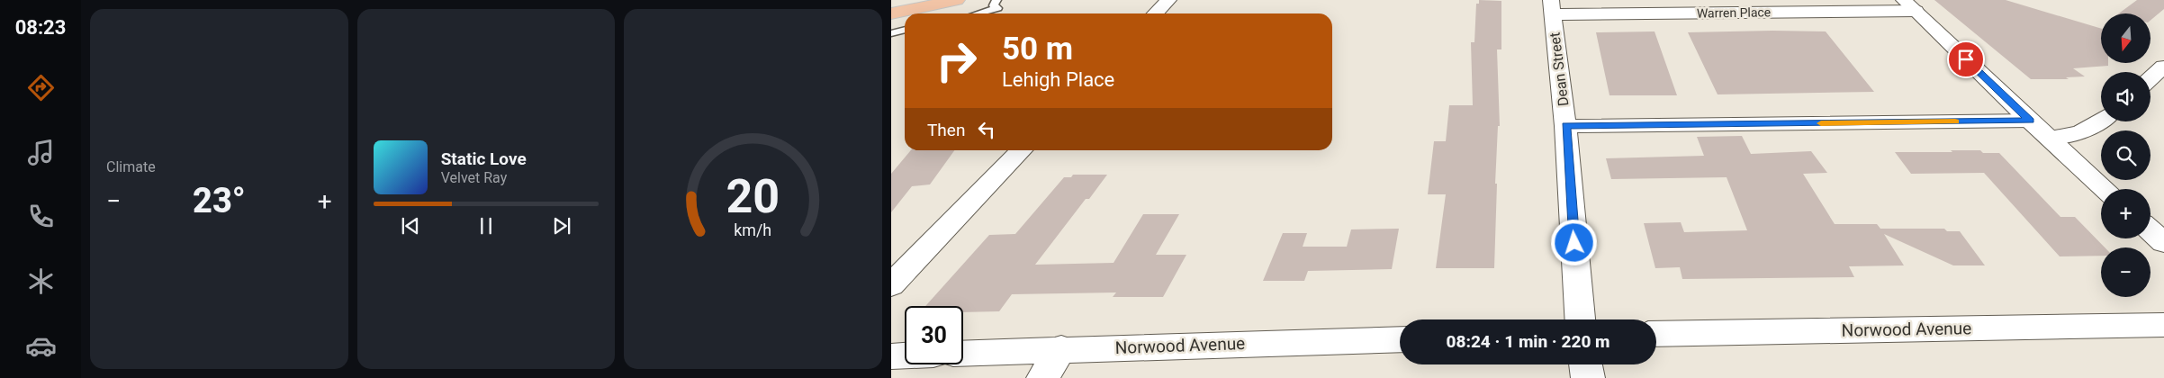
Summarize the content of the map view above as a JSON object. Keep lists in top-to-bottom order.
{
  "streets": {
    "street": ["Warren Place", "Dean Street", "Norwood Avenue"]
  },
  "crossings": [
    ["Warren Place", "Dean Street"]
  ],
  "north": "bottom",
  "page": {
    "tabs": "08:23",
    "tile": "Climate",
    "map_buttons": ["+", "−"],
    "turn": ["50 m", "Lehigh Place"],
    "then": "Then",
    "song": ["Static Love", "Velvet Ray"],
    "heat": ["−", "23°", "+"],
    "limit": "30",
    "trip": "08:24 · 1 min · 220 m",
    "gauge": ["20", "km/h"]
  }
}
